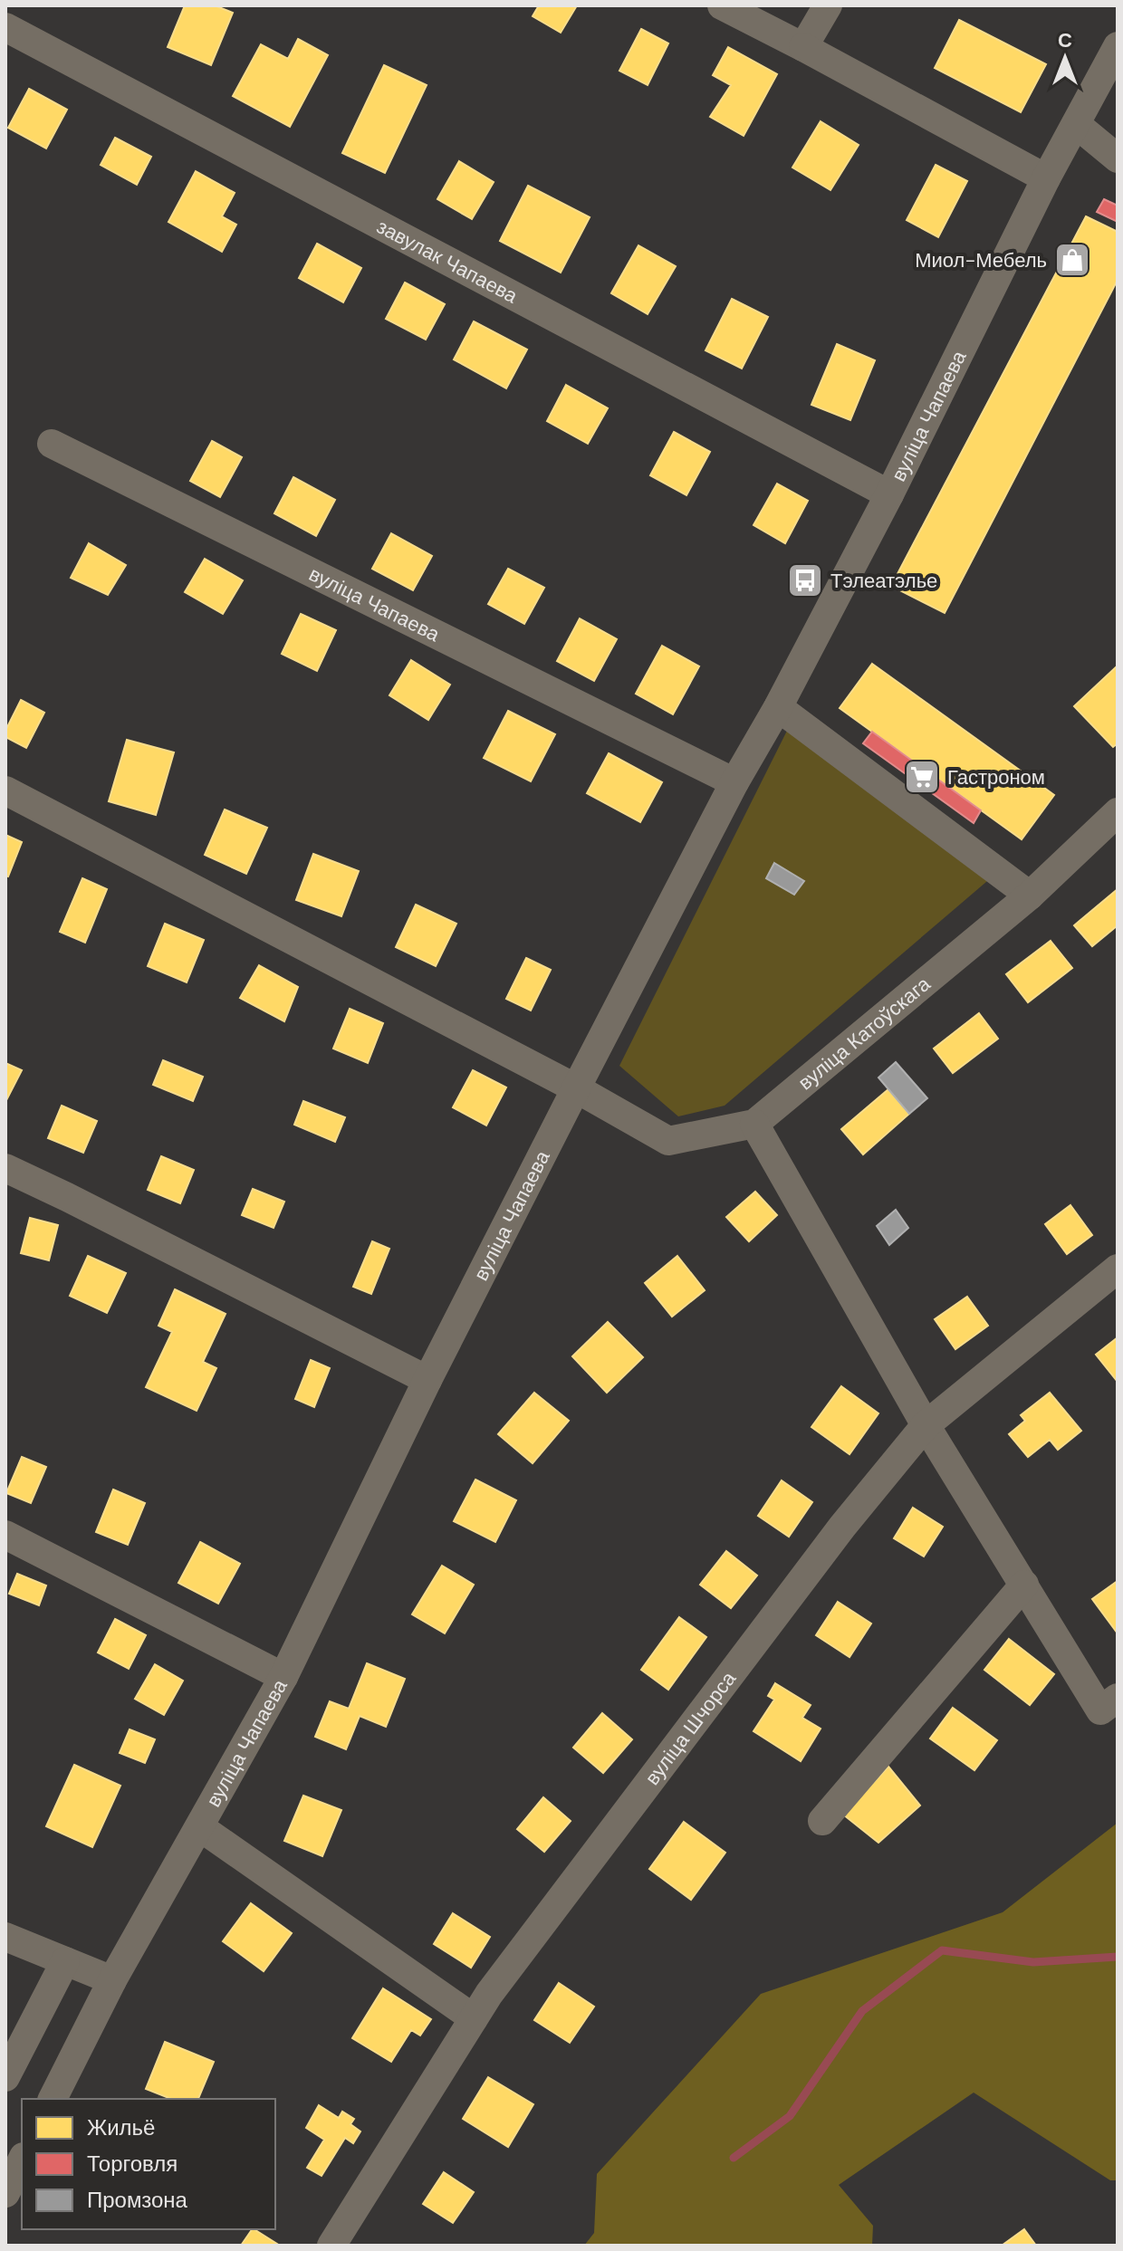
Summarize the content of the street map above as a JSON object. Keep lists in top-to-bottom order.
{
  "streets": {
    "street": [
      "завулак Чапаева",
      "вуліца Чапаева",
      "вуліца Катоўскага",
      "вуліца Шчорса"
    ]
  },
  "crossings": [
    ["завулак Чапаева", "вуліца Чапаева"],
    ["вуліца Чапаева", "вуліца Катоўскага"]
  ],
  "places": {
    "shop": ["Миол-Мебель"],
    "bus stop": ["Тэлеатэлье"],
    "supermarket": ["Гастроном"]
  },
  "legend": ["Жильё", "Торговля", "Промзона"],
  "north": "top"
}
